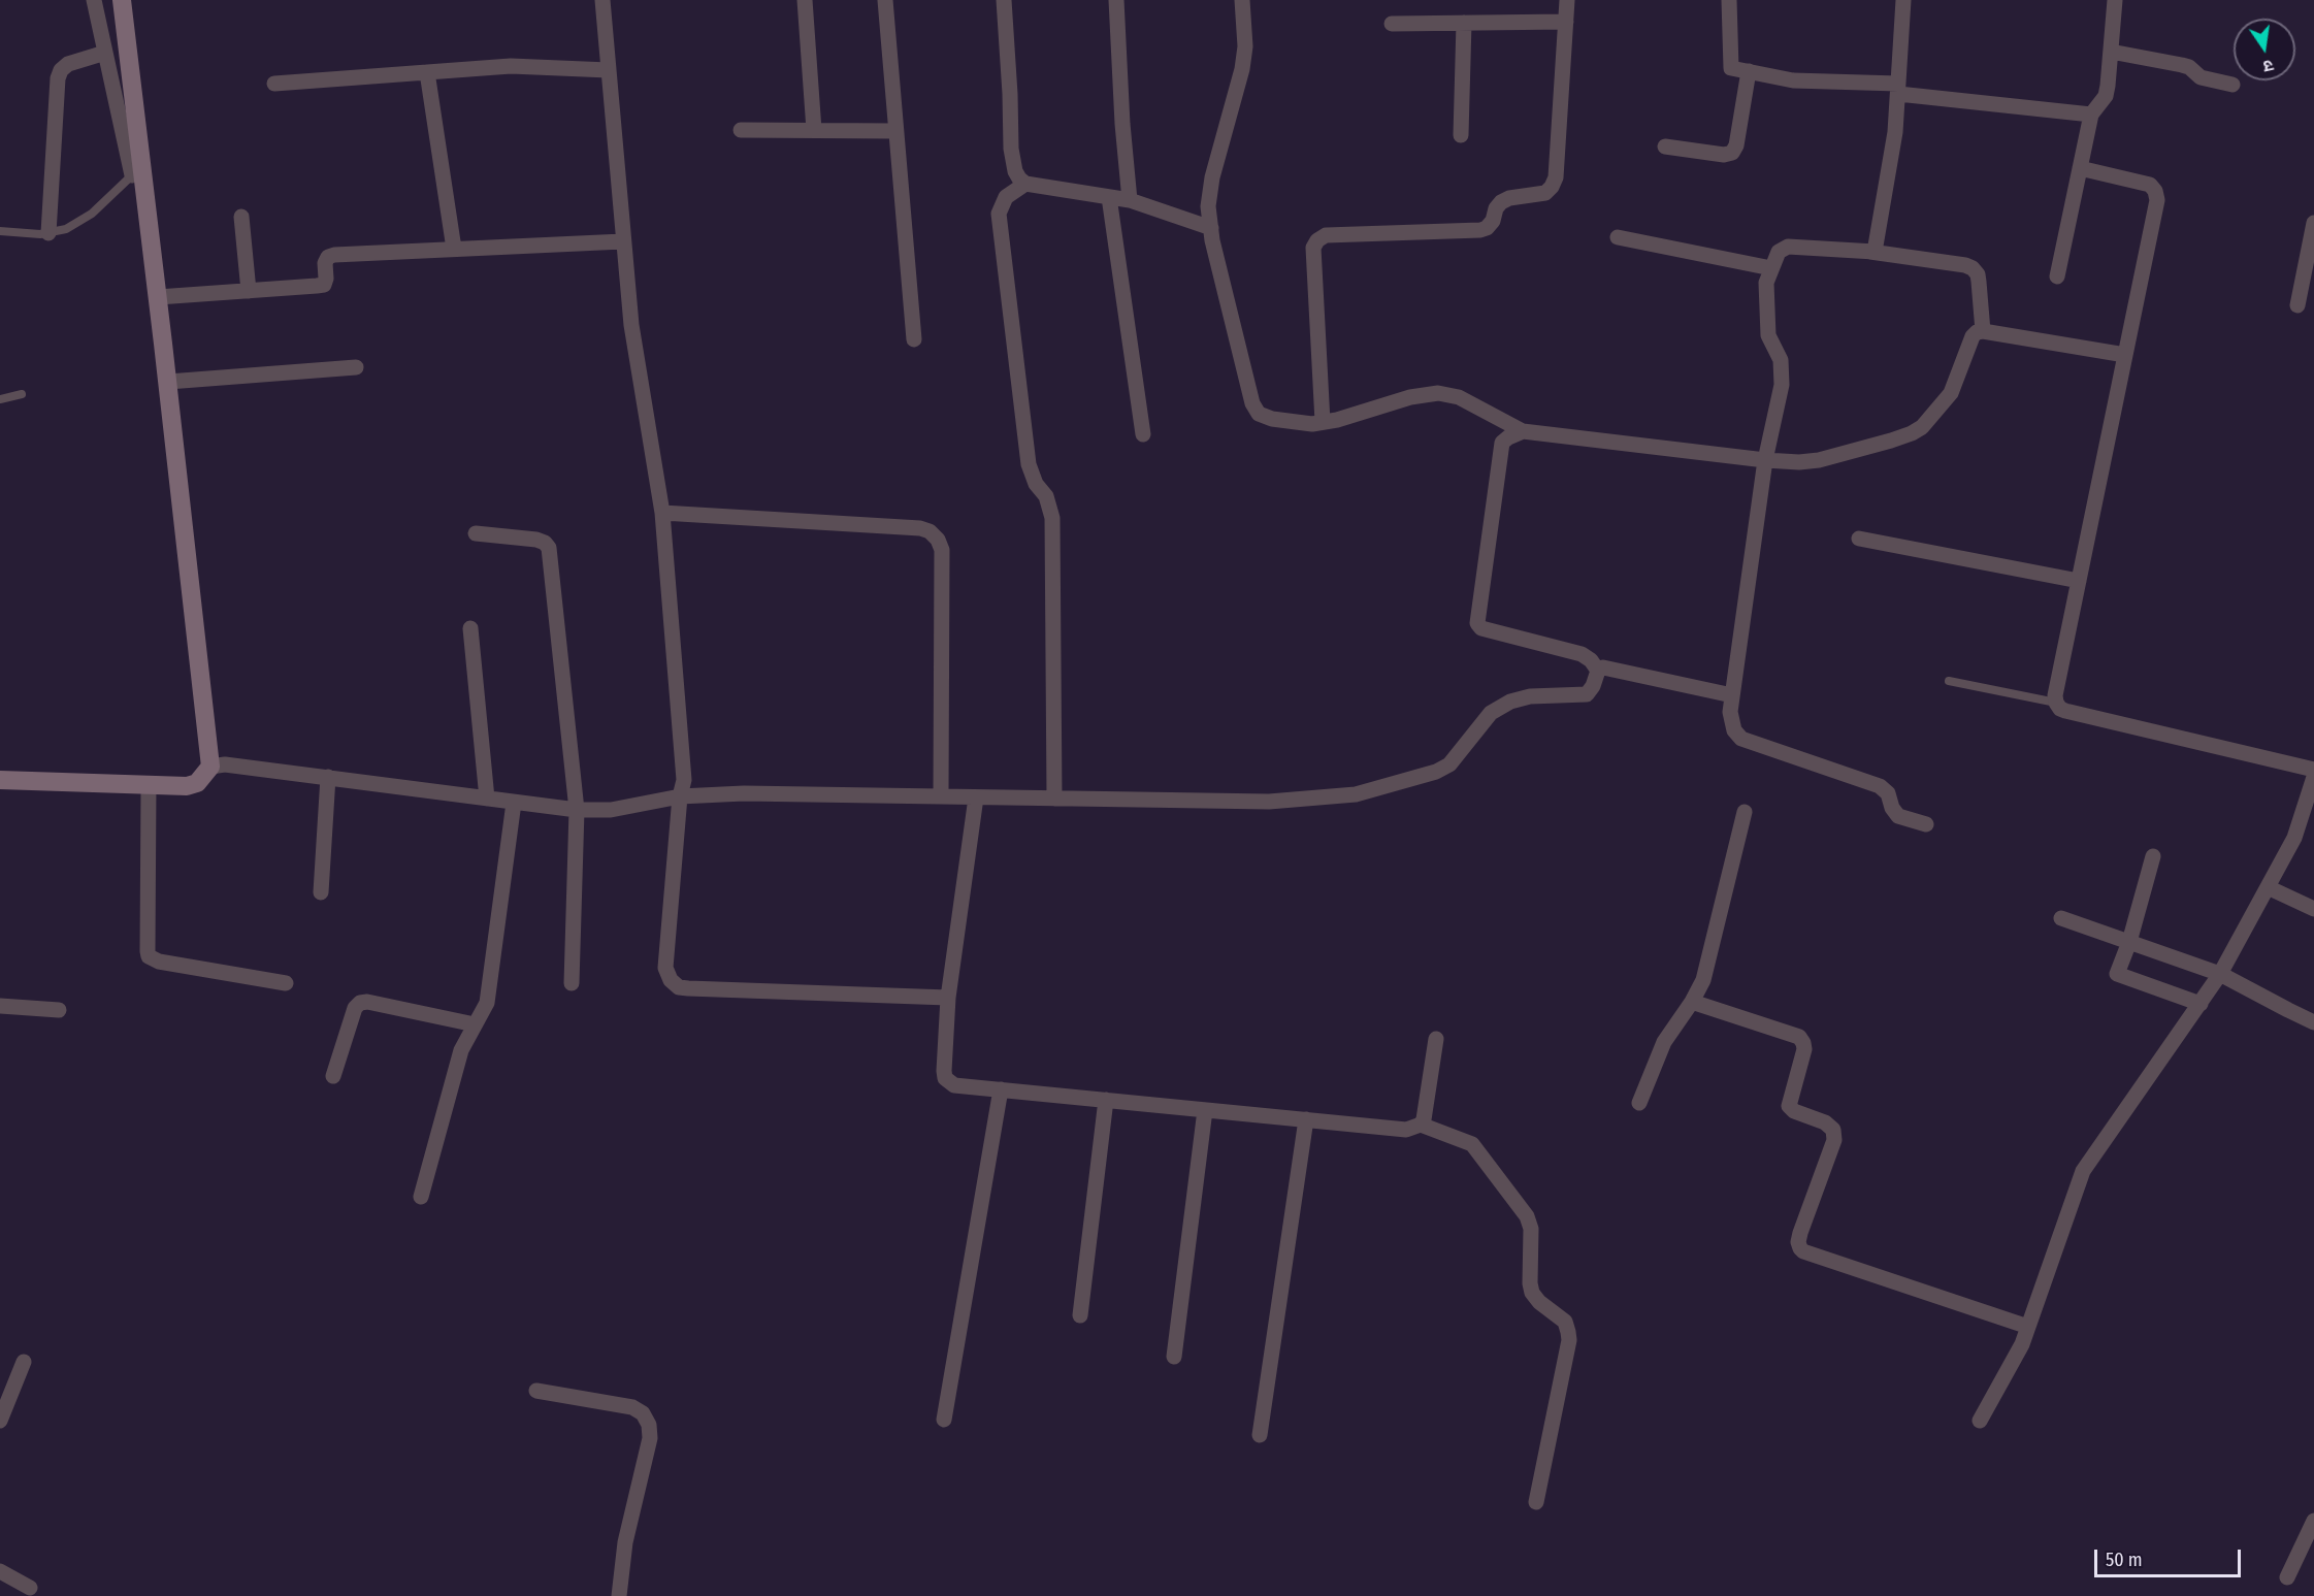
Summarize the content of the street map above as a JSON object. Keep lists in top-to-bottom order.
{
  "scale_bar": "50 m",
  "north": "bottom"
}
